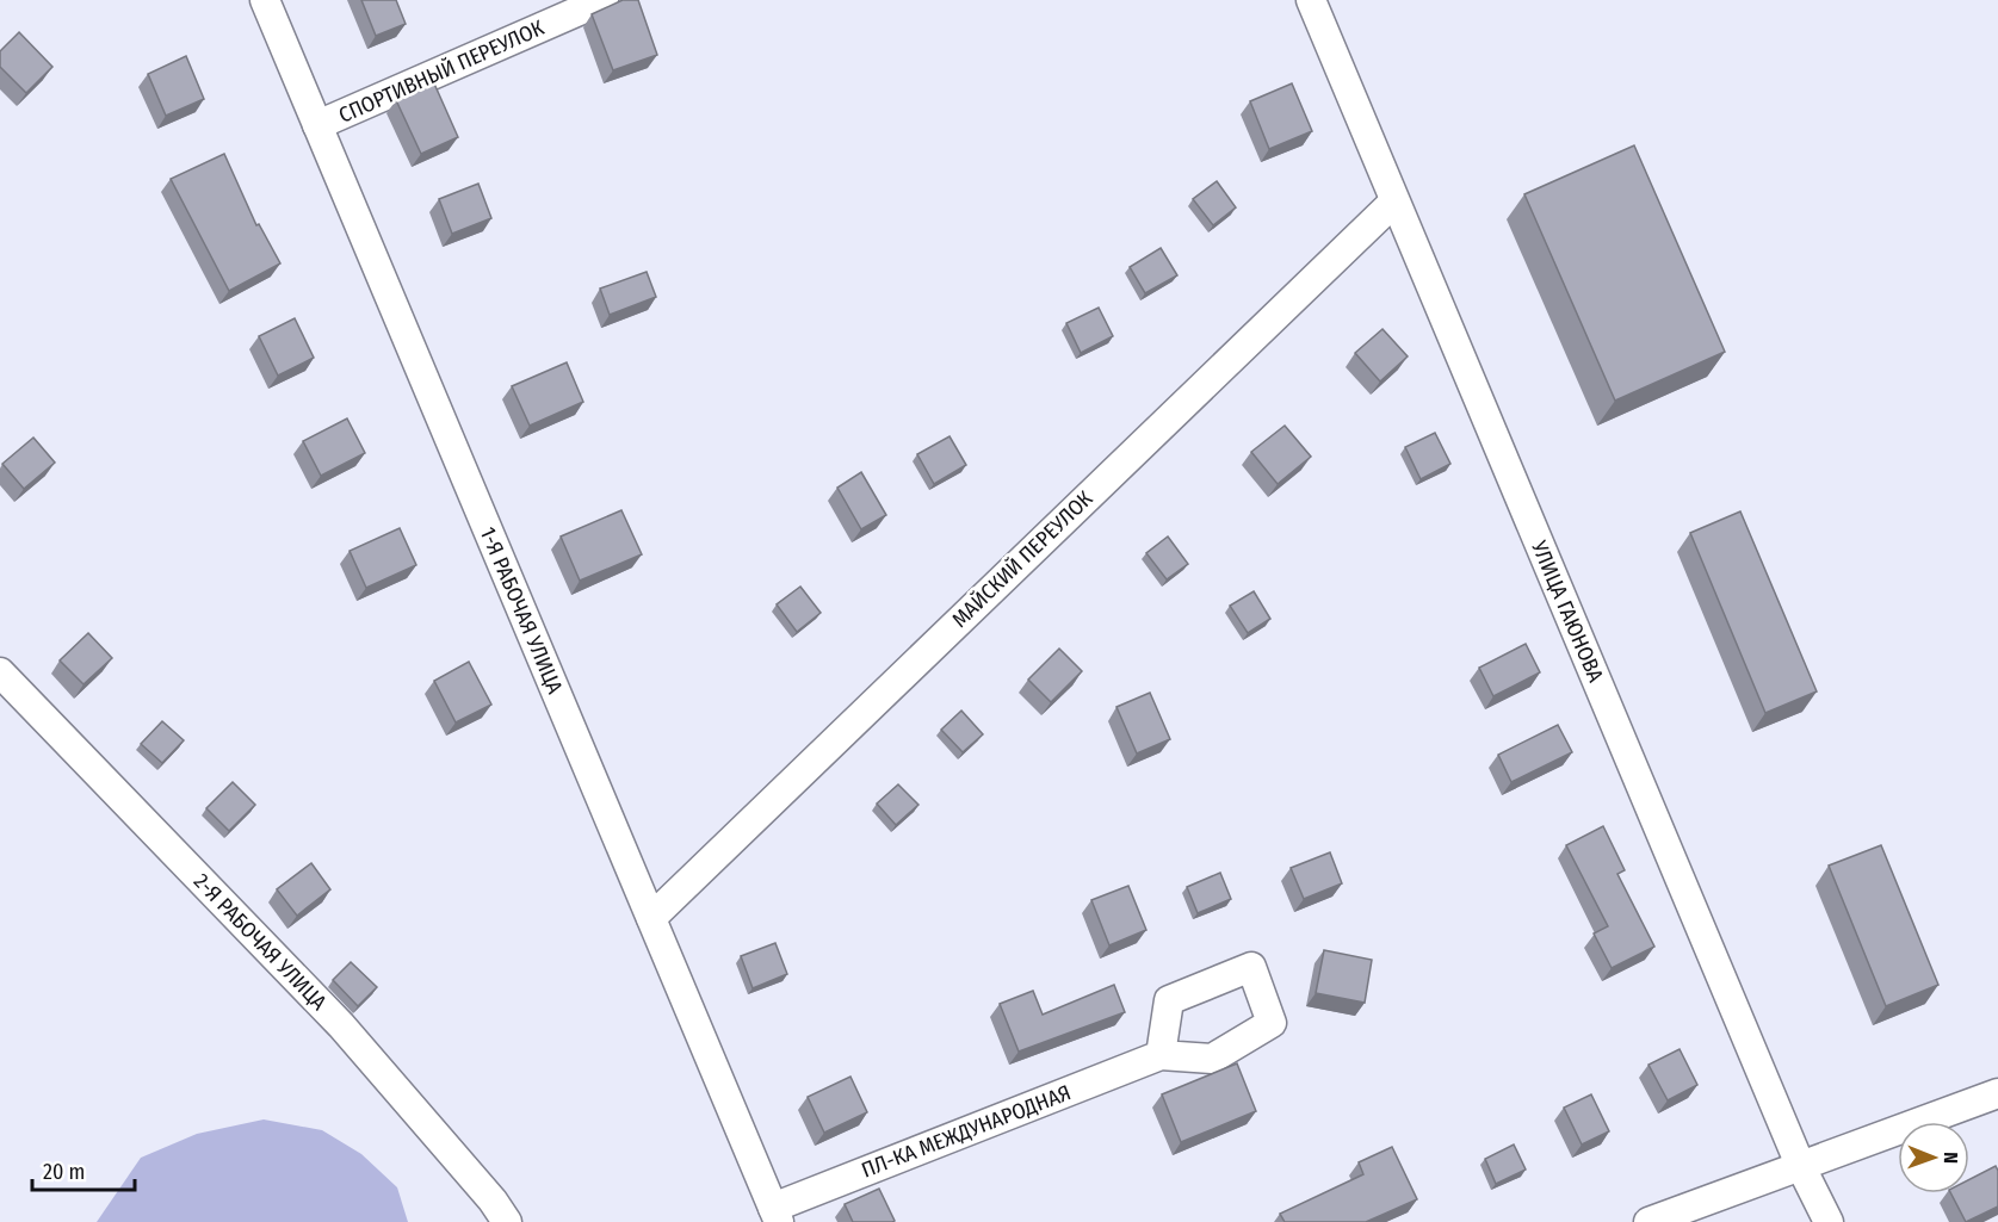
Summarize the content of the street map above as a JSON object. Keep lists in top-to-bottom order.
{
  "streets": {
    "street": [
      "СПОРТИВНЫЙ ПЕРЕУЛОК",
      "МАЙСКИЙ ПЕРЕУЛОК",
      "1-Я РАБОЧАЯ УЛИЦА",
      "УЛИЦА ГАЮНОВА",
      "2-Я РАБОЧАЯ УЛИЦА",
      "ПЛ-КА МЕЖДУНАРОДНАЯ"
    ]
  },
  "crossings": [
    ["СПОРТИВНЫЙ ПЕРЕУЛОК", "1-Я РАБОЧАЯ УЛИЦА"],
    ["МАЙСКИЙ ПЕРЕУЛОК", "1-Я РАБОЧАЯ УЛИЦА"],
    ["МАЙСКИЙ ПЕРЕУЛОК", "УЛИЦА ГАЮНОВА"],
    ["1-Я РАБОЧАЯ УЛИЦА", "ПЛ-КА МЕЖДУНАРОДНАЯ"]
  ],
  "scale_bar": "20 m",
  "north": "right"
}
